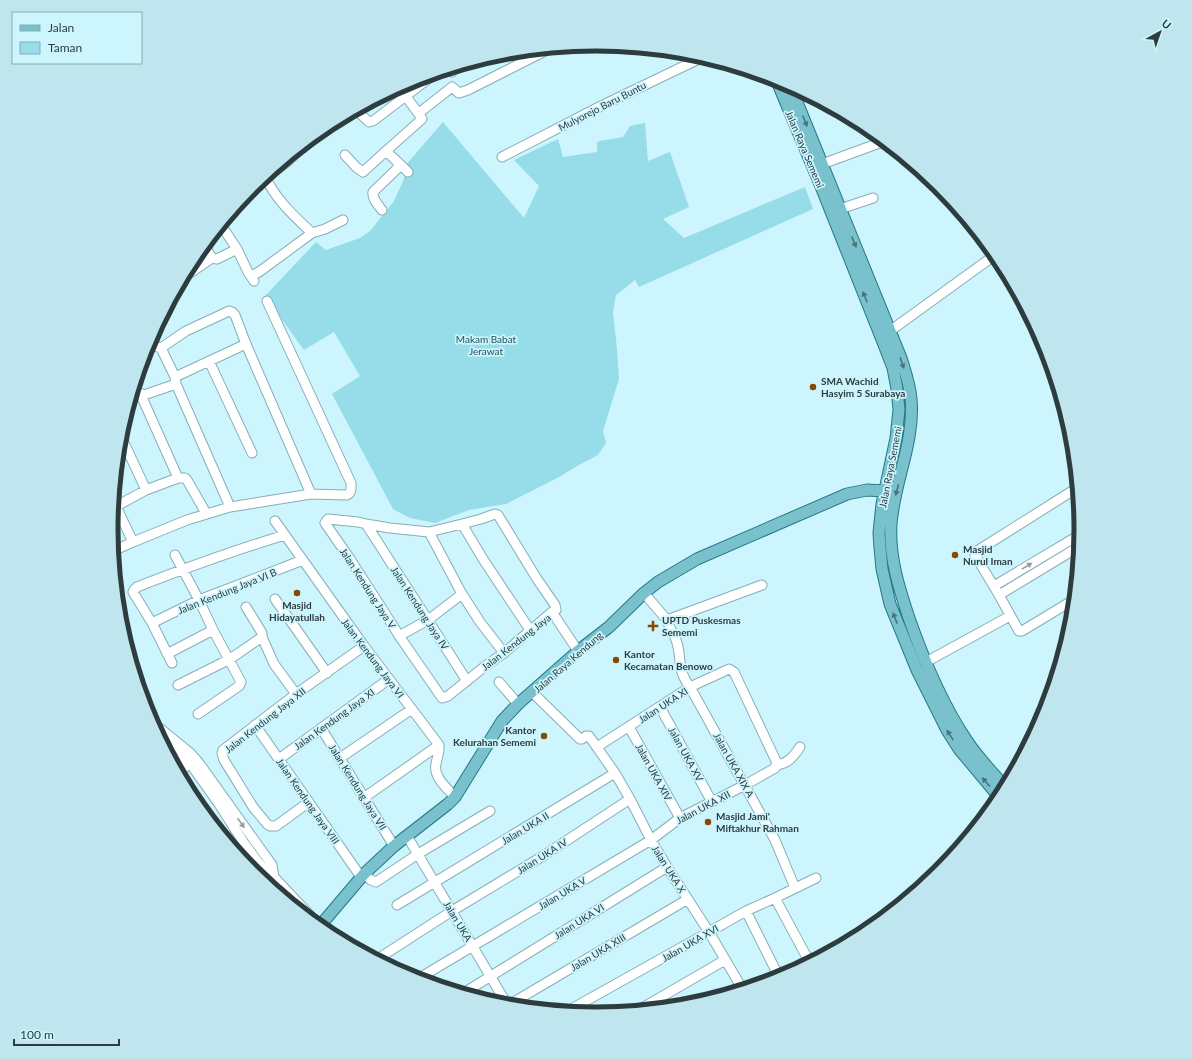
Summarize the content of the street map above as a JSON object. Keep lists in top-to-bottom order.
{
  "streets": {
    "main road": ["Jalan Raya Sememi", "Jalan Raya Kendung"],
    "street": [
      "Mulyorejo Baru Buntu",
      "Jalan Kendung Jaya V",
      "Jalan Kendung Jaya VI B",
      "Jalan Kendung Jaya IV",
      "Jalan Kendung Jaya",
      "Jalan Kendung Jaya VI",
      "Jalan UKA XI",
      "Jalan Kendung Jaya XI",
      "Jalan Kendung Jaya XII",
      "Jalan UKA XV",
      "Jalan UKA XIX A",
      "Jalan UKA XIV",
      "Jalan Kendung Jaya VII",
      "Jalan Kendung Jaya VIII",
      "Jalan UKA XII",
      "Jalan UKA II",
      "Jalan UKA IV",
      "Jalan UKA X",
      "Jalan UKA V",
      "Jalan UKA",
      "Jalan UKA VI",
      "Jalan UKA XVI",
      "Jalan UKA XIII"
    ]
  },
  "crossings": [
    ["Jalan Raya Sememi", "Jalan Raya Kendung"],
    ["Jalan Kendung Jaya V", "Jalan Kendung Jaya IV"],
    ["Jalan Kendung Jaya V", "Jalan Kendung Jaya"],
    ["Jalan Kendung Jaya VI B", "Jalan Kendung Jaya VI"],
    ["Jalan Kendung Jaya IV", "Jalan Kendung Jaya"],
    ["Jalan Kendung Jaya", "Jalan Raya Kendung"],
    ["Jalan Kendung Jaya VI", "Jalan Kendung Jaya XI"],
    ["Jalan Kendung Jaya VI", "Jalan Kendung Jaya XII"],
    ["Jalan Raya Kendung", "Jalan UKA XIX A"],
    ["Jalan Raya Kendung", "Jalan Kendung Jaya VII"],
    ["Jalan Raya Kendung", "Jalan Kendung Jaya VIII"],
    ["Jalan Raya Kendung", "Jalan UKA"],
    ["Jalan UKA XI", "Jalan UKA XV"],
    ["Jalan UKA XI", "Jalan UKA XIX A"],
    ["Jalan UKA XI", "Jalan UKA XIV"],
    ["Jalan UKA XI", "Jalan UKA XII"],
    ["Jalan UKA XI", "Jalan UKA X"],
    ["Jalan Kendung Jaya XI", "Jalan Kendung Jaya VII"],
    ["Jalan Kendung Jaya XI", "Jalan Kendung Jaya VIII"],
    ["Jalan Kendung Jaya XII", "Jalan Kendung Jaya VIII"],
    ["Jalan UKA XV", "Jalan UKA XII"],
    ["Jalan UKA XIX A", "Jalan UKA XII"],
    ["Jalan UKA XIX A", "Jalan UKA XVI"],
    ["Jalan UKA XIV", "Jalan UKA XII"],
    ["Jalan UKA XII", "Jalan UKA X"],
    ["Jalan UKA XII", "Jalan UKA V"],
    ["Jalan UKA II", "Jalan UKA X"],
    ["Jalan UKA II", "Jalan UKA"],
    ["Jalan UKA IV", "Jalan UKA X"],
    ["Jalan UKA IV", "Jalan UKA"],
    ["Jalan UKA X", "Jalan UKA V"],
    ["Jalan UKA X", "Jalan UKA VI"],
    ["Jalan UKA X", "Jalan UKA XVI"],
    ["Jalan UKA X", "Jalan UKA XIII"],
    ["Jalan UKA V", "Jalan UKA"],
    ["Jalan UKA", "Jalan UKA VI"]
  ],
  "parks": ["Makam Babat Jerawat"],
  "places": {
    "other": [
      "SMA Wachid Hasyim 5 Surabaya",
      "Masjid Nurul Iman",
      "Masjid Hidayatullah",
      "Kantor Kecamatan Benowo",
      "Kantor Kelurahan Sememi",
      "Masjid Jami' Miftakhur Rahman"
    ],
    "health": ["UPTD Puskesmas Sememi"]
  },
  "legend": ["Jalan", "Taman"],
  "scale_bar": "100 m",
  "north": "top right"
}
